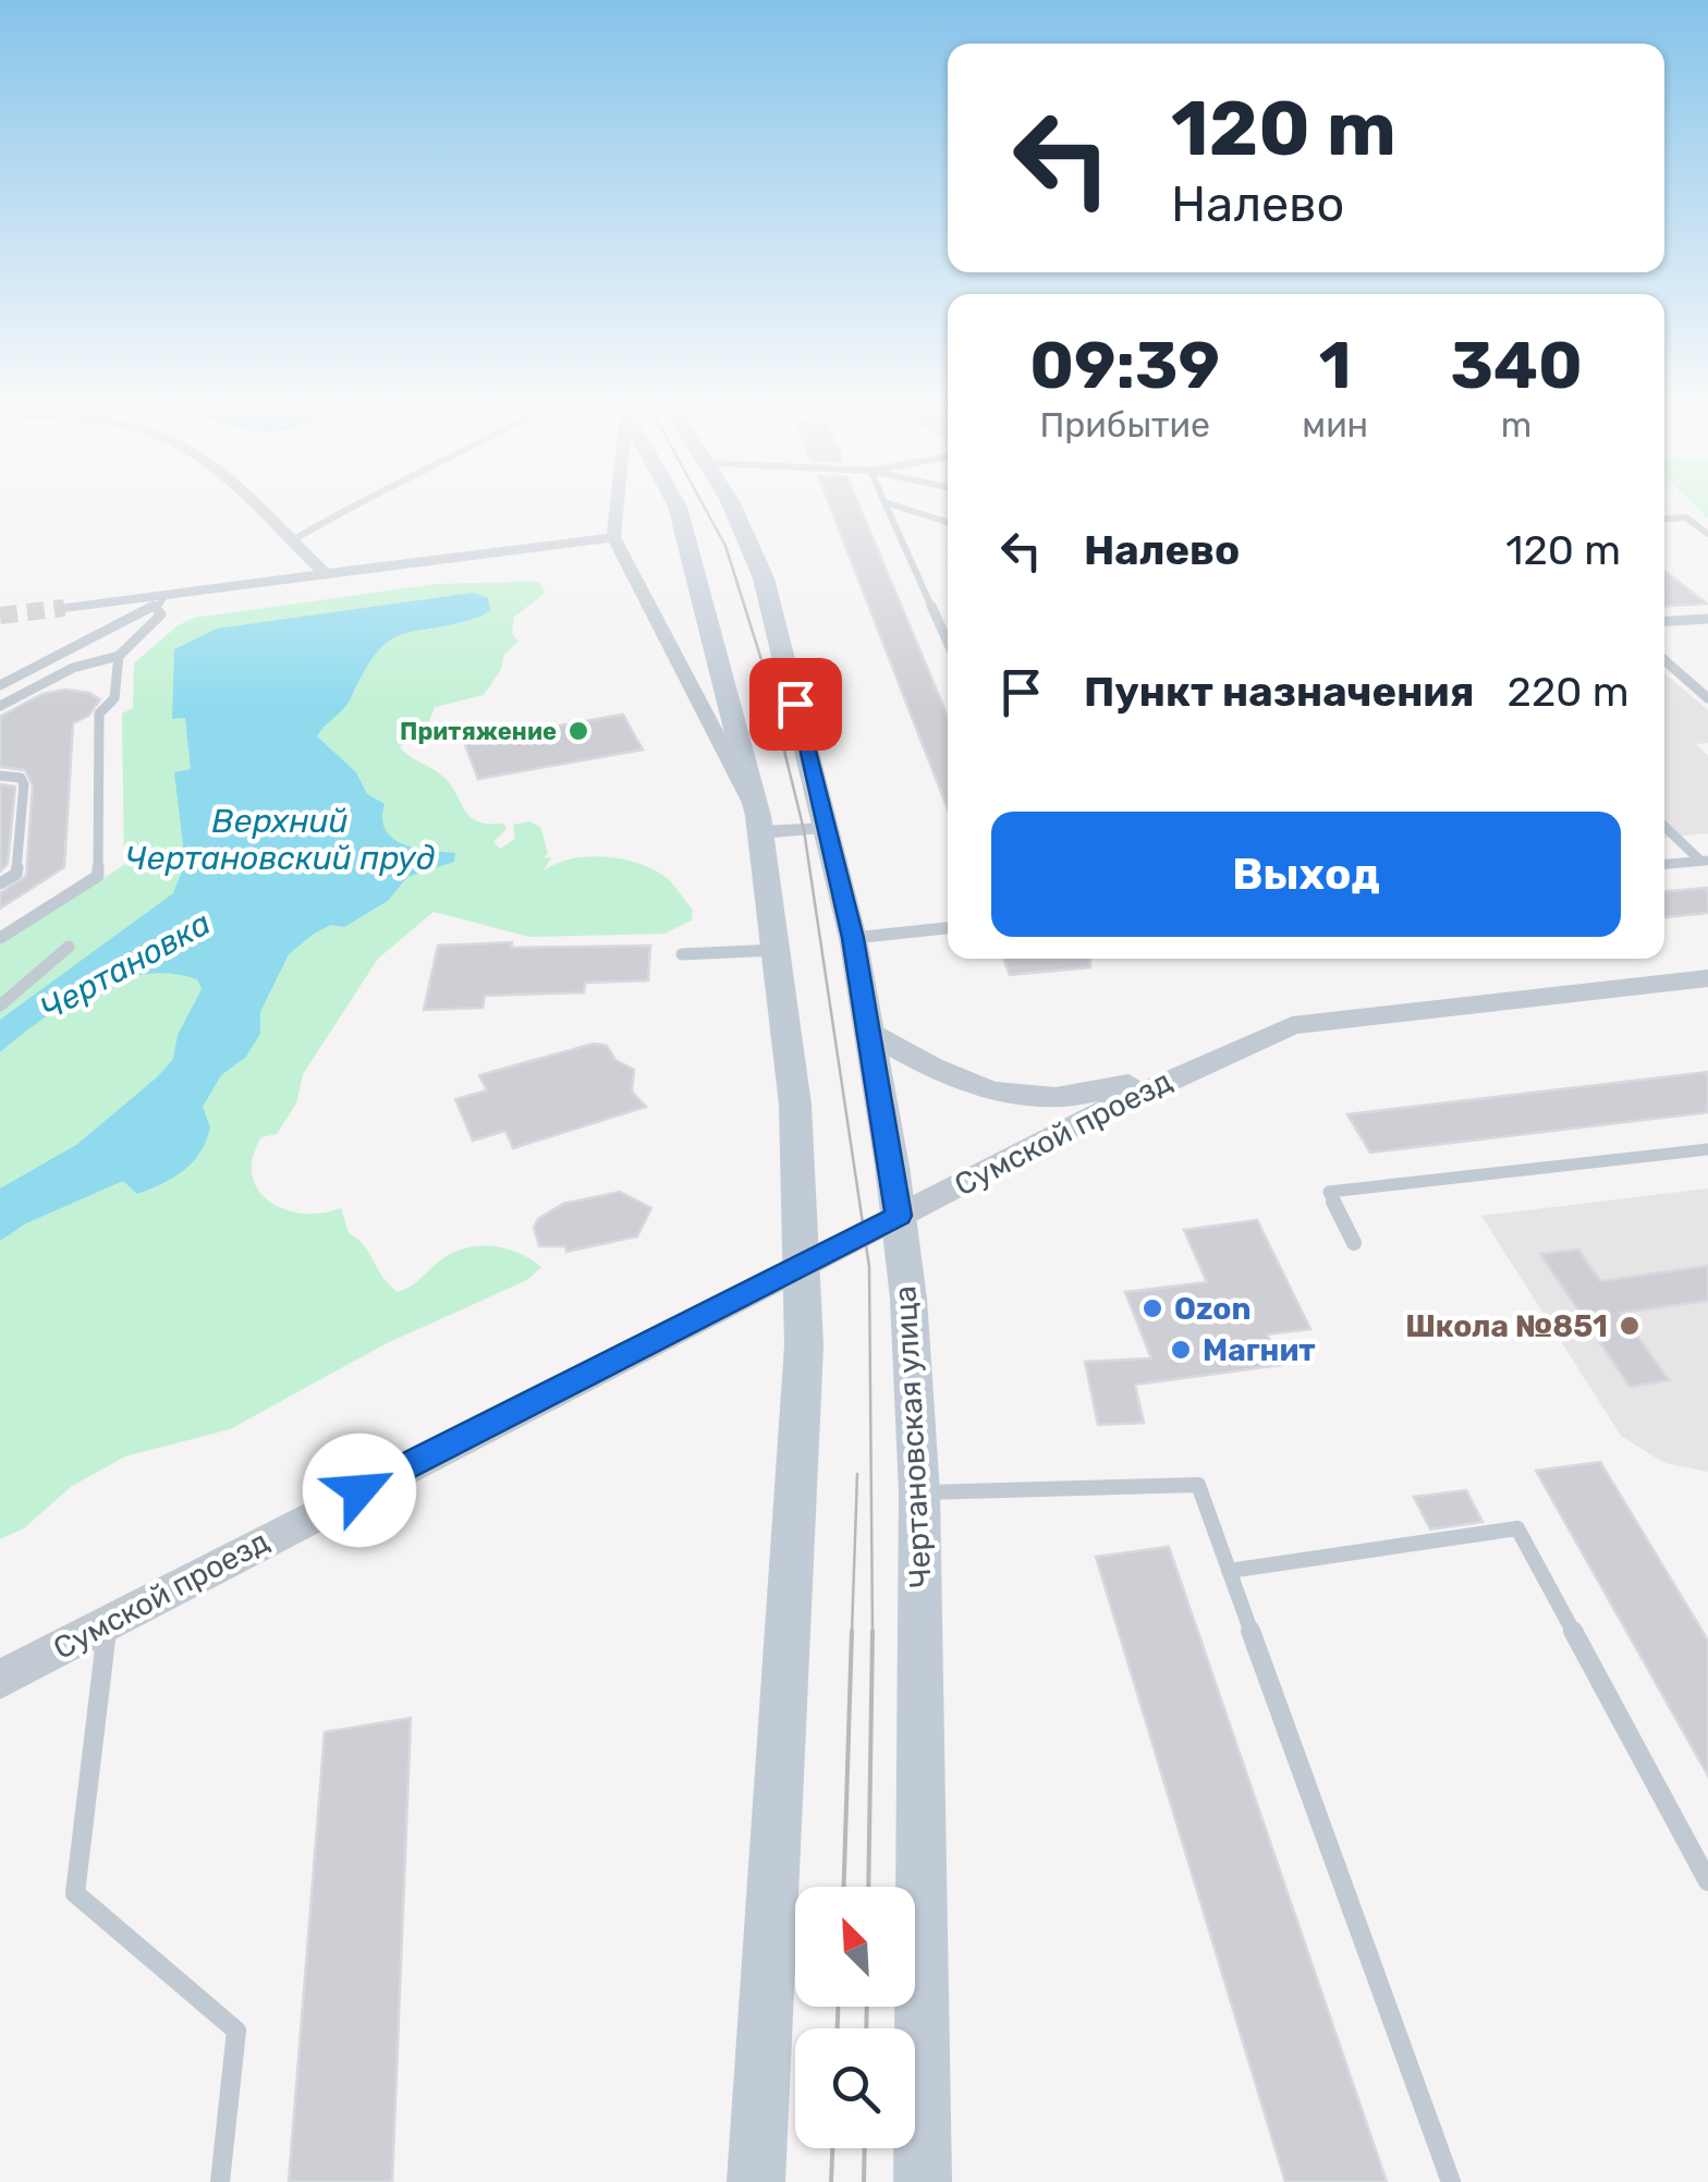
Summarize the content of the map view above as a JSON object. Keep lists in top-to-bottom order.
{
  "streets": {
    "main road": ["Чертановская улица"],
    "street": ["Сумской проезд"]
  },
  "crossings": [
    ["Сумской проезд", "Чертановская улица"]
  ],
  "water": ["Верхний Чертановский пруд", "Чертановка"],
  "places": [
    "Притяжение",
    "Ozon",
    "Школа №851",
    "Магнит"
  ],
  "north": "top left",
  "page": {
    "turn": ["120 m", "Налево"],
    "eta": [
      "09:39",
      "Прибытие",
      "1",
      "мин",
      "340",
      "m"
    ],
    "list": [
      {
        "name": "Налево",
        "value": "120 m"
      },
      {
        "name": "Пункт назначения",
        "value": "220 m"
      }
    ],
    "buttons": "Выход"
  }
}
